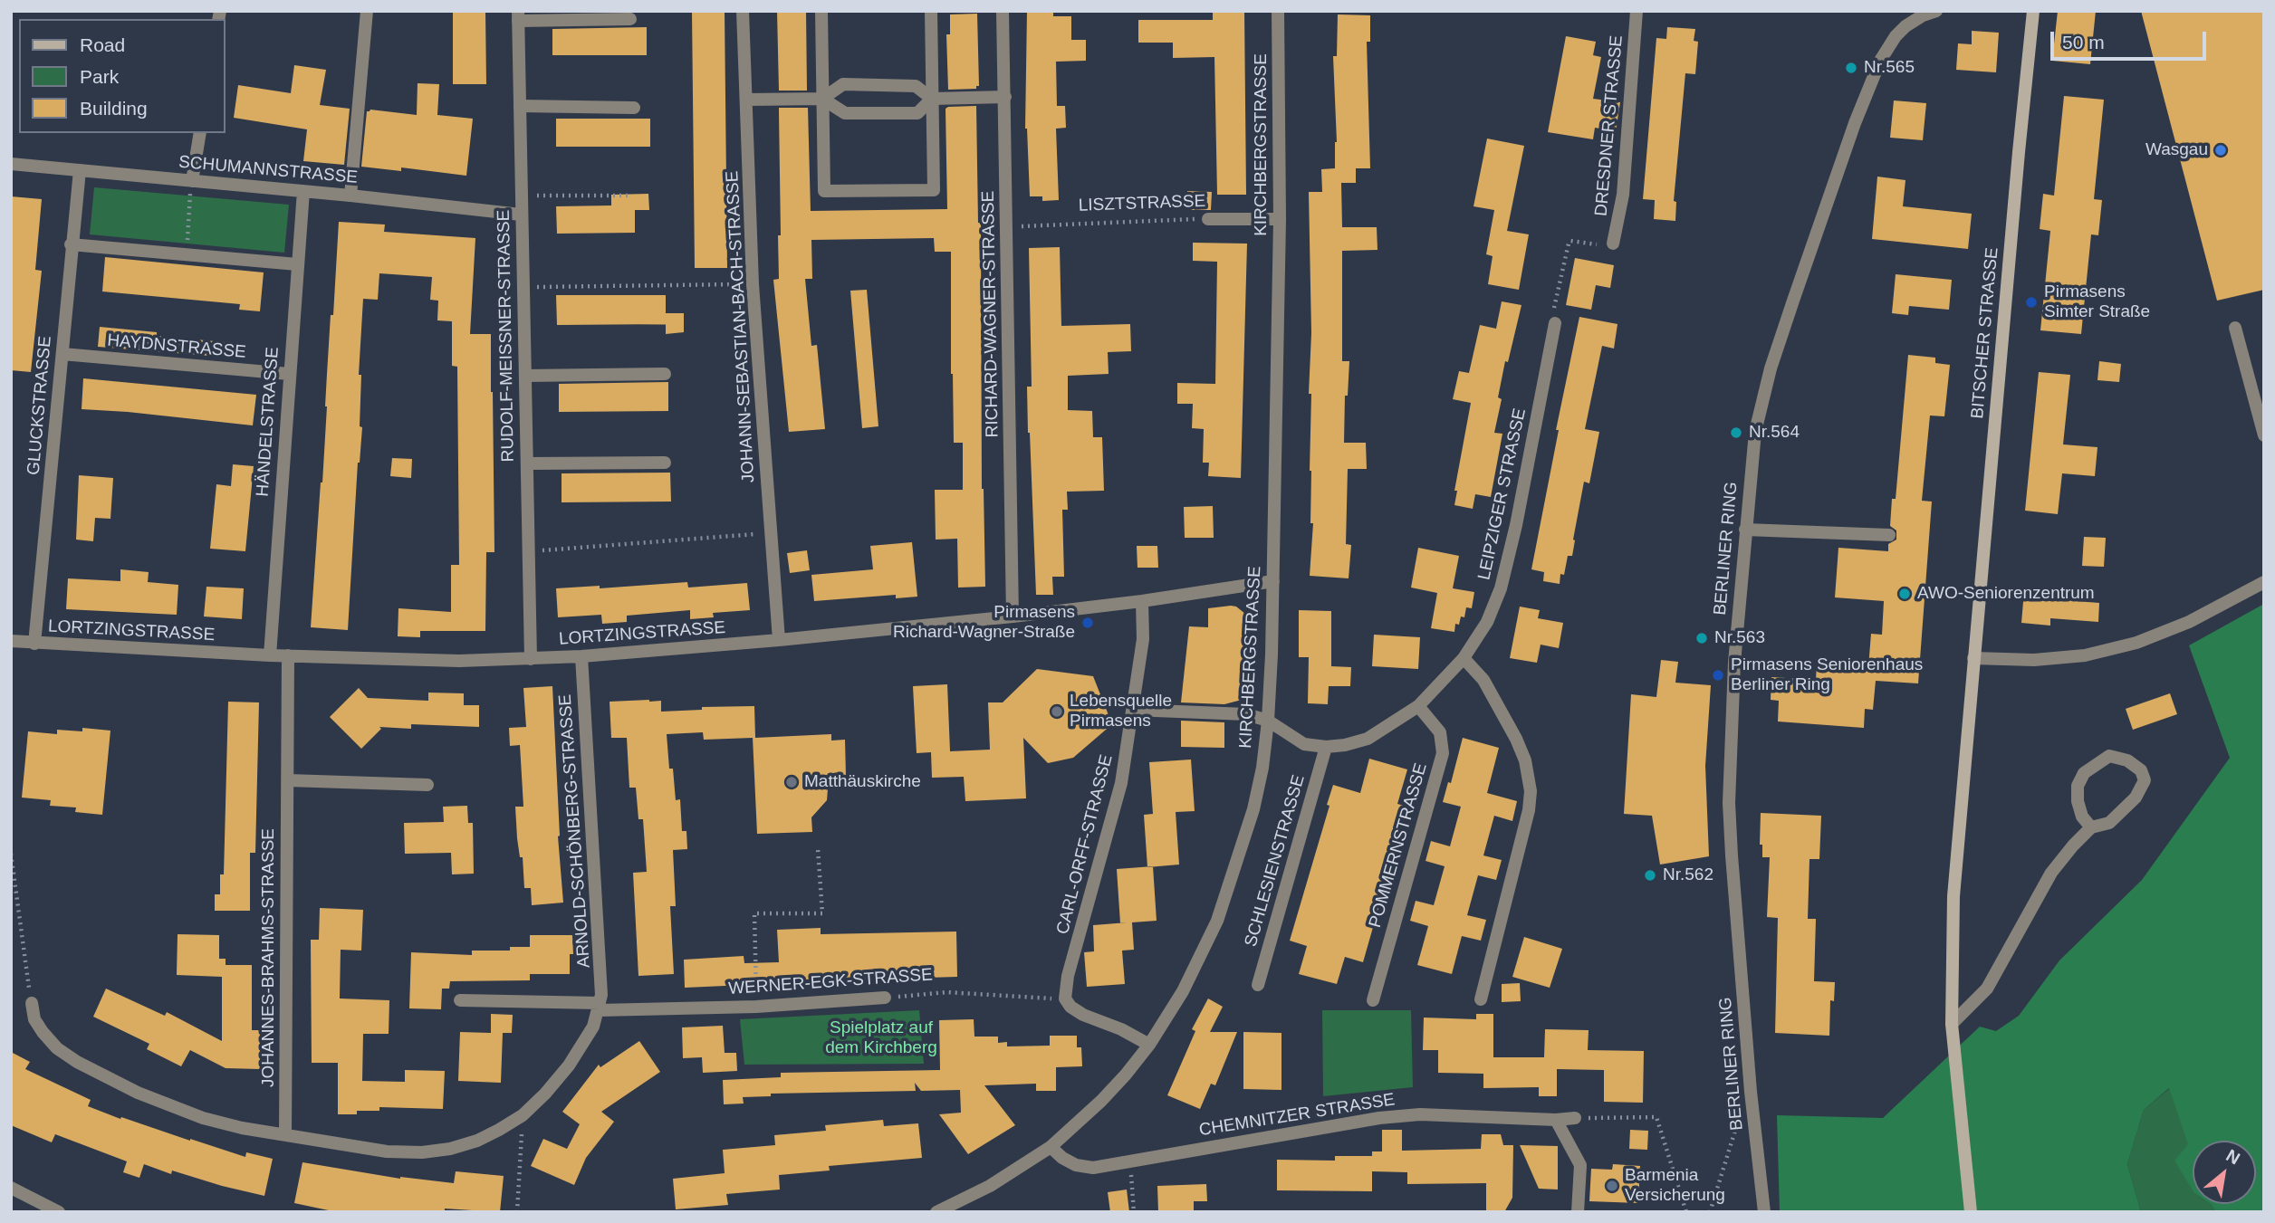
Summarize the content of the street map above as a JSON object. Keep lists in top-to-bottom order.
{
  "streets": {
    "main road": ["BITSCHER STRASSE"],
    "street": [
      "DRESDNER STRASSE",
      "KIRCHBERGSTRASSE",
      "SCHUMANNSTRASSE",
      "LISZTSTRASSE",
      "RICHARD-WAGNER-STRASSE",
      "JOHANN-SEBASTIAN-BACH-STRASSE",
      "RUDOLF-MEISSNER-STRASSE",
      "HAYDNSTRASSE",
      "GLUCKSTRASSE",
      "HÄNDELSTRASSE",
      "LEIPZIGER STRASSE",
      "BERLINER RING",
      "LORTZINGSTRASSE",
      "ARNOLD-SCHÖNBERG-STRASSE",
      "CARL-ORFF-STRASSE",
      "POMMERNSTRASSE",
      "SCHLESIENSTRASSE",
      "JOHANNES-BRAHMS-STRASSE",
      "WERNER-EGK-STRASSE",
      "CHEMNITZER STRASSE"
    ]
  },
  "crossings": [
    ["KIRCHBERGSTRASSE", "LISZTSTRASSE"],
    ["KIRCHBERGSTRASSE", "LEIPZIGER STRASSE"],
    ["KIRCHBERGSTRASSE", "LORTZINGSTRASSE"],
    ["KIRCHBERGSTRASSE", "CHEMNITZER STRASSE"],
    ["SCHUMANNSTRASSE", "RUDOLF-MEISSNER-STRASSE"],
    ["SCHUMANNSTRASSE", "GLUCKSTRASSE"],
    ["SCHUMANNSTRASSE", "HÄNDELSTRASSE"],
    ["LISZTSTRASSE", "RICHARD-WAGNER-STRASSE"],
    ["RICHARD-WAGNER-STRASSE", "LORTZINGSTRASSE"],
    ["JOHANN-SEBASTIAN-BACH-STRASSE", "LORTZINGSTRASSE"],
    ["RUDOLF-MEISSNER-STRASSE", "LORTZINGSTRASSE"],
    ["HAYDNSTRASSE", "GLUCKSTRASSE"],
    ["HAYDNSTRASSE", "HÄNDELSTRASSE"],
    ["GLUCKSTRASSE", "LORTZINGSTRASSE"],
    ["HÄNDELSTRASSE", "LORTZINGSTRASSE"],
    ["LEIPZIGER STRASSE", "POMMERNSTRASSE"],
    ["LEIPZIGER STRASSE", "SCHLESIENSTRASSE"],
    ["LORTZINGSTRASSE", "ARNOLD-SCHÖNBERG-STRASSE"],
    ["LORTZINGSTRASSE", "CARL-ORFF-STRASSE"],
    ["LORTZINGSTRASSE", "JOHANNES-BRAHMS-STRASSE"],
    ["ARNOLD-SCHÖNBERG-STRASSE", "JOHANNES-BRAHMS-STRASSE"],
    ["ARNOLD-SCHÖNBERG-STRASSE", "WERNER-EGK-STRASSE"],
    ["CARL-ORFF-STRASSE", "WERNER-EGK-STRASSE"]
  ],
  "parks": ["Spielplatz auf dem Kirchberg"],
  "places": [
    "Nr.565",
    "Wasgau",
    "Pirmasens Simter Straße",
    "Nr.564",
    "AWO-Seniorenzentrum",
    "Pirmasens Richard-Wagner-Straße",
    "Nr.563",
    "Pirmasens Seniorenhaus Berliner Ring",
    "Lebensquelle Pirmasens",
    "Matthäuskirche",
    "Nr.562",
    "Barmenia Versicherung"
  ],
  "legend": ["Road", "Park", "Building"],
  "scale_bar": "50 m",
  "north": "top right"
}
